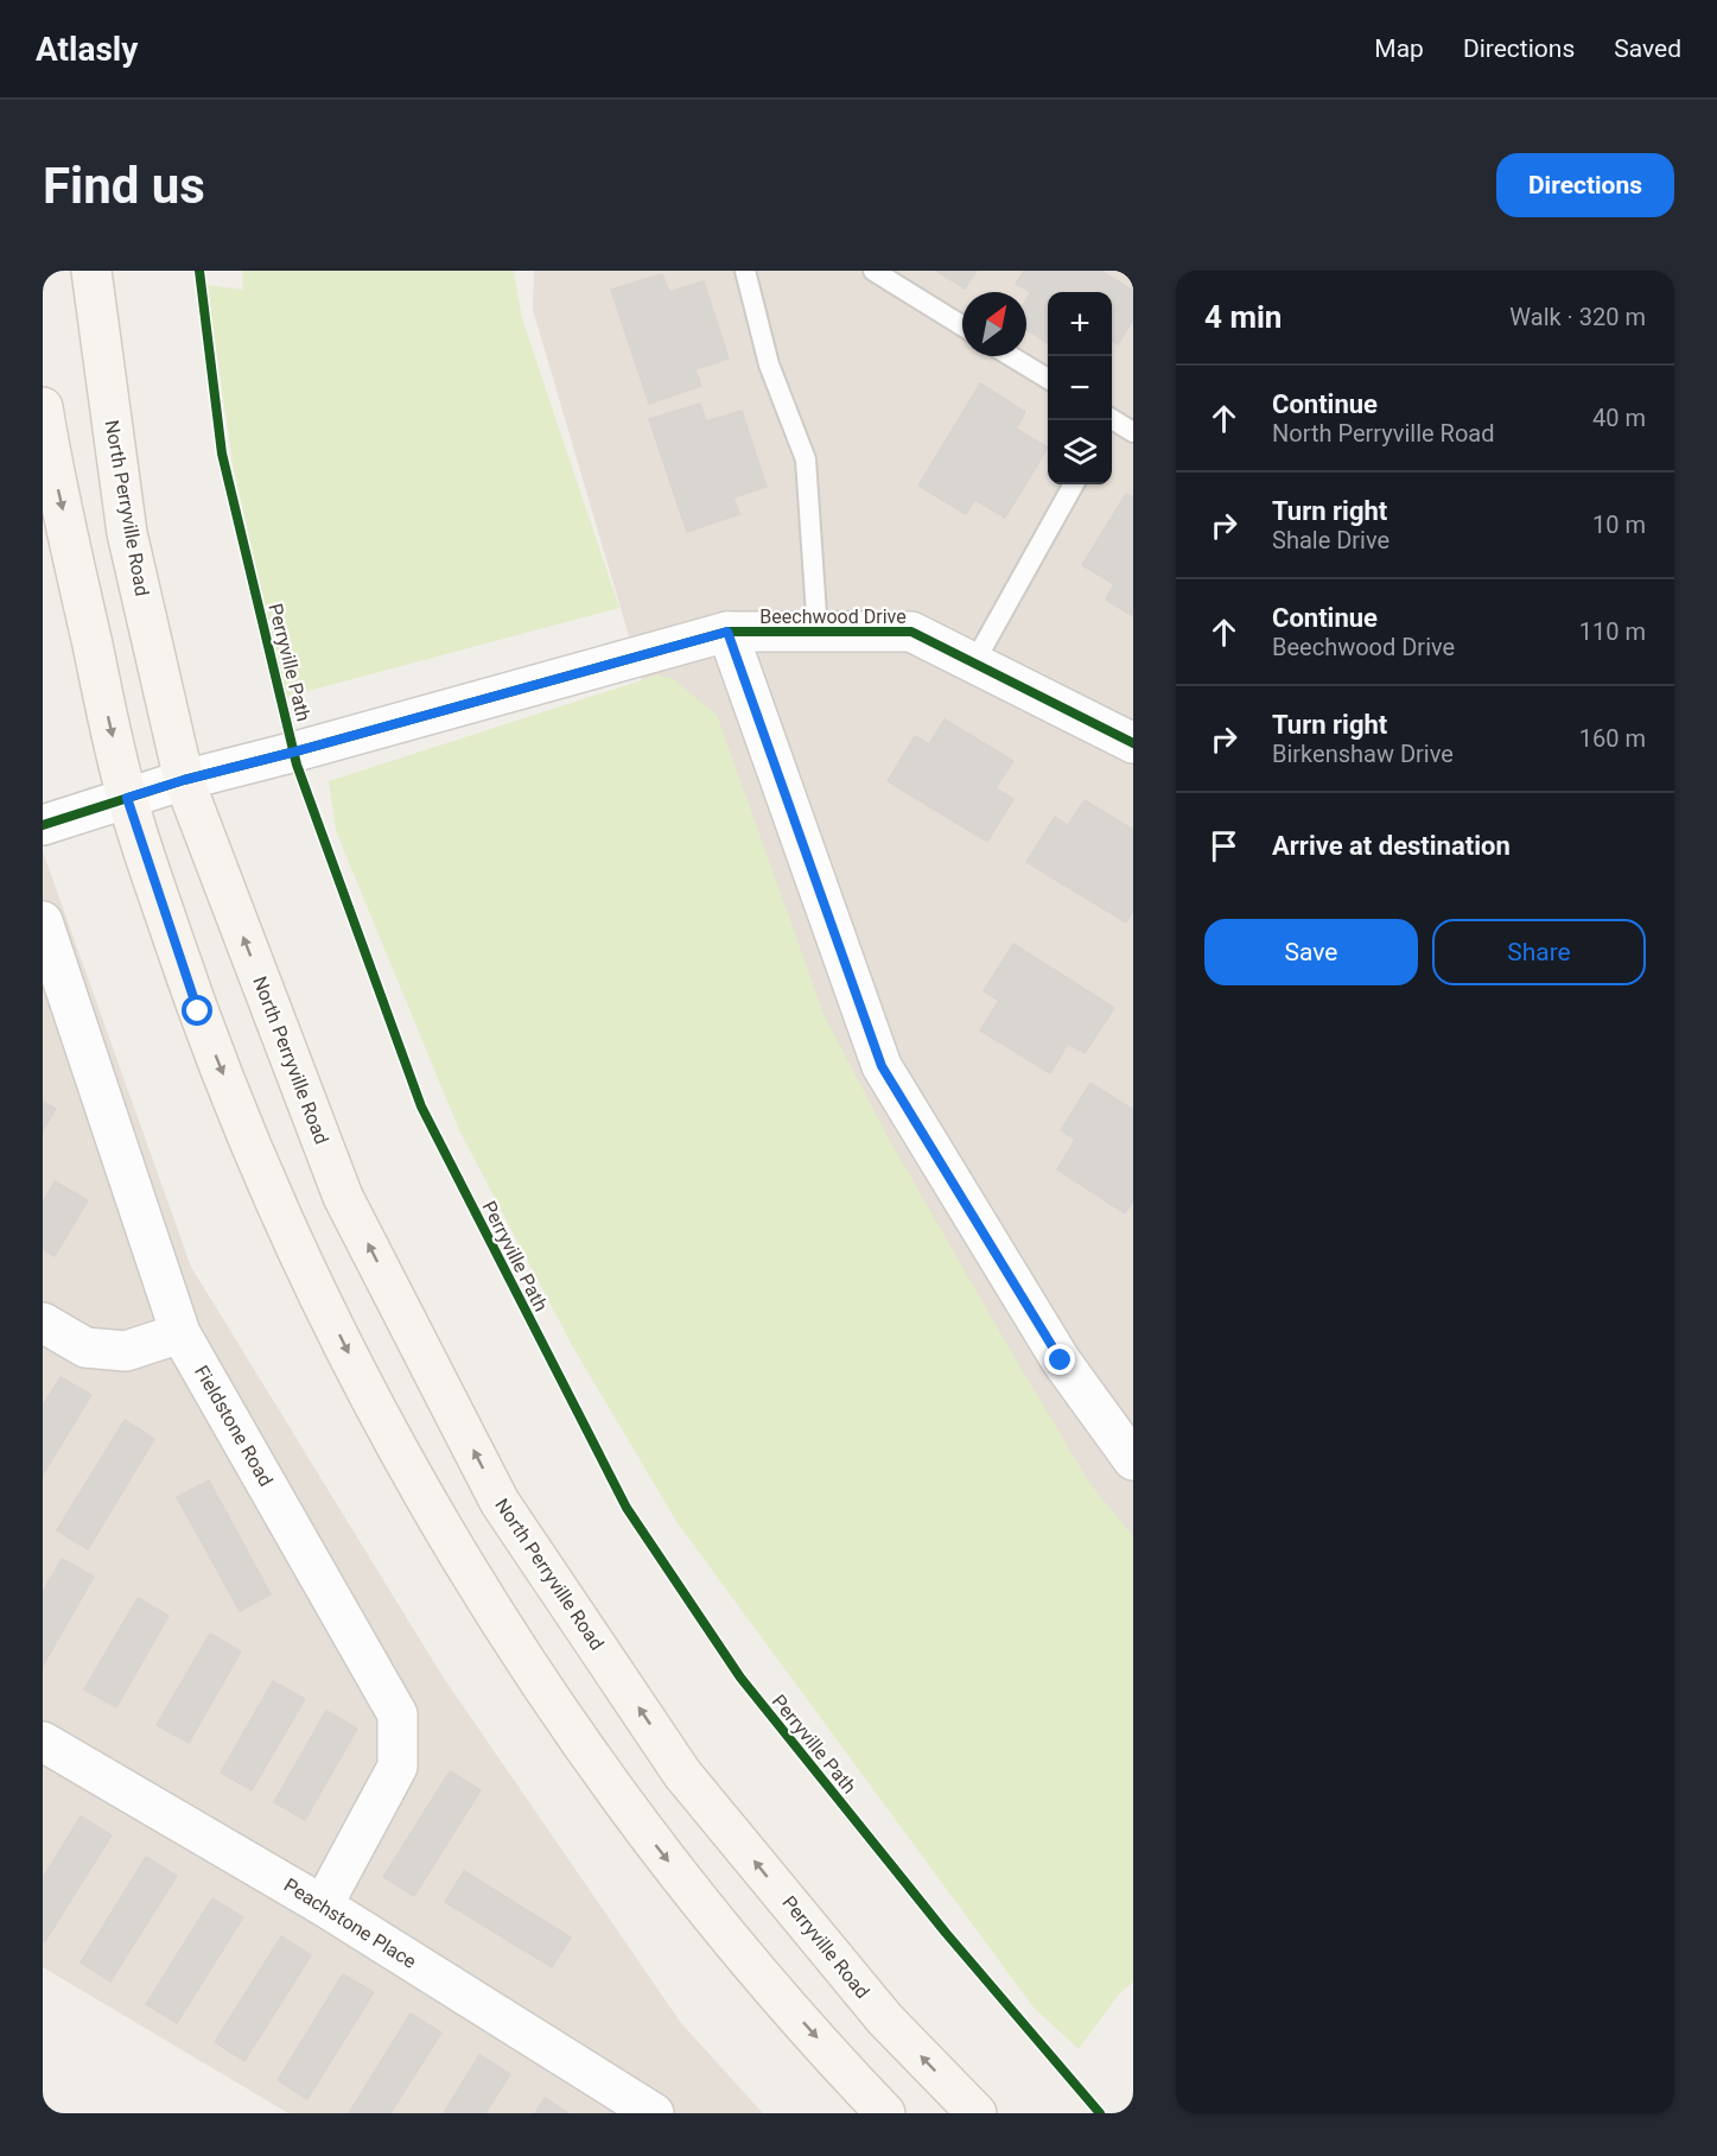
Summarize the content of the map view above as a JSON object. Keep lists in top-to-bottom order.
{
  "streets": {
    "main road": ["North Perryville Road", "Perryville Road"],
    "street": ["Beechwood Drive", "Fieldstone Road", "Peachstone Place"],
    "cycle path": ["Perryville Path"]
  },
  "crossings": [
    ["North Perryville Road", "Beechwood Drive"],
    ["North Perryville Road", "Perryville Road"],
    ["Fieldstone Road", "Peachstone Place"]
  ],
  "north": "top right",
  "page": {
    "header": "Atlasly",
    "nav": ["Map", "Directions", "Saved"],
    "buttons": [
      "Directions",
      ["Save", "Share"]
    ],
    "title": "Find us",
    "heading": ["4 min", "Walk · 320 m"],
    "map_buttons": ["+", "−"],
    "list": [
      ["Continue", "North Perryville Road", "40 m"],
      ["Turn right", "Shale Drive", "10 m"],
      ["Continue", "Beechwood Drive", "110 m"],
      ["Turn right", "Birkenshaw Drive", "160 m"],
      "Arrive at destination"
    ]
  }
}
